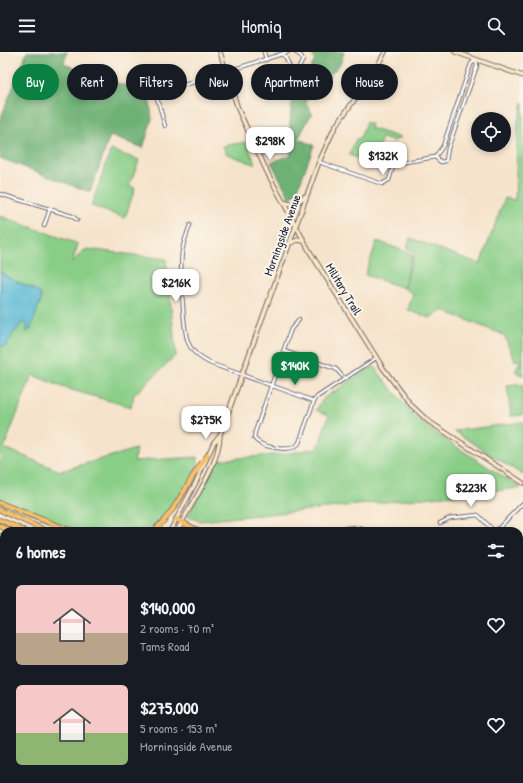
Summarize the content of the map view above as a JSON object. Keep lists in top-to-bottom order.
{
  "streets": {
    "main road": ["Morningside Avenue", "Military Trail"]
  },
  "crossings": [
    ["Morningside Avenue", "Military Trail"]
  ],
  "page": {
    "header": "Homiq",
    "chip": [
      "Buy",
      "Rent",
      "Filters",
      "New",
      "Apartment",
      "House"
    ],
    "price": [
      "$298K",
      "$132K",
      "$216K",
      "$140K",
      "$275K",
      "$223K"
    ],
    "heading": "6 homes",
    "list": [
      {
        "name": "$140,000",
        "note": "2 rooms · 70 m² · Tams Road"
      },
      {
        "name": "$275,000",
        "note": "5 rooms · 153 m² · Morningside Avenue"
      }
    ]
  }
}
